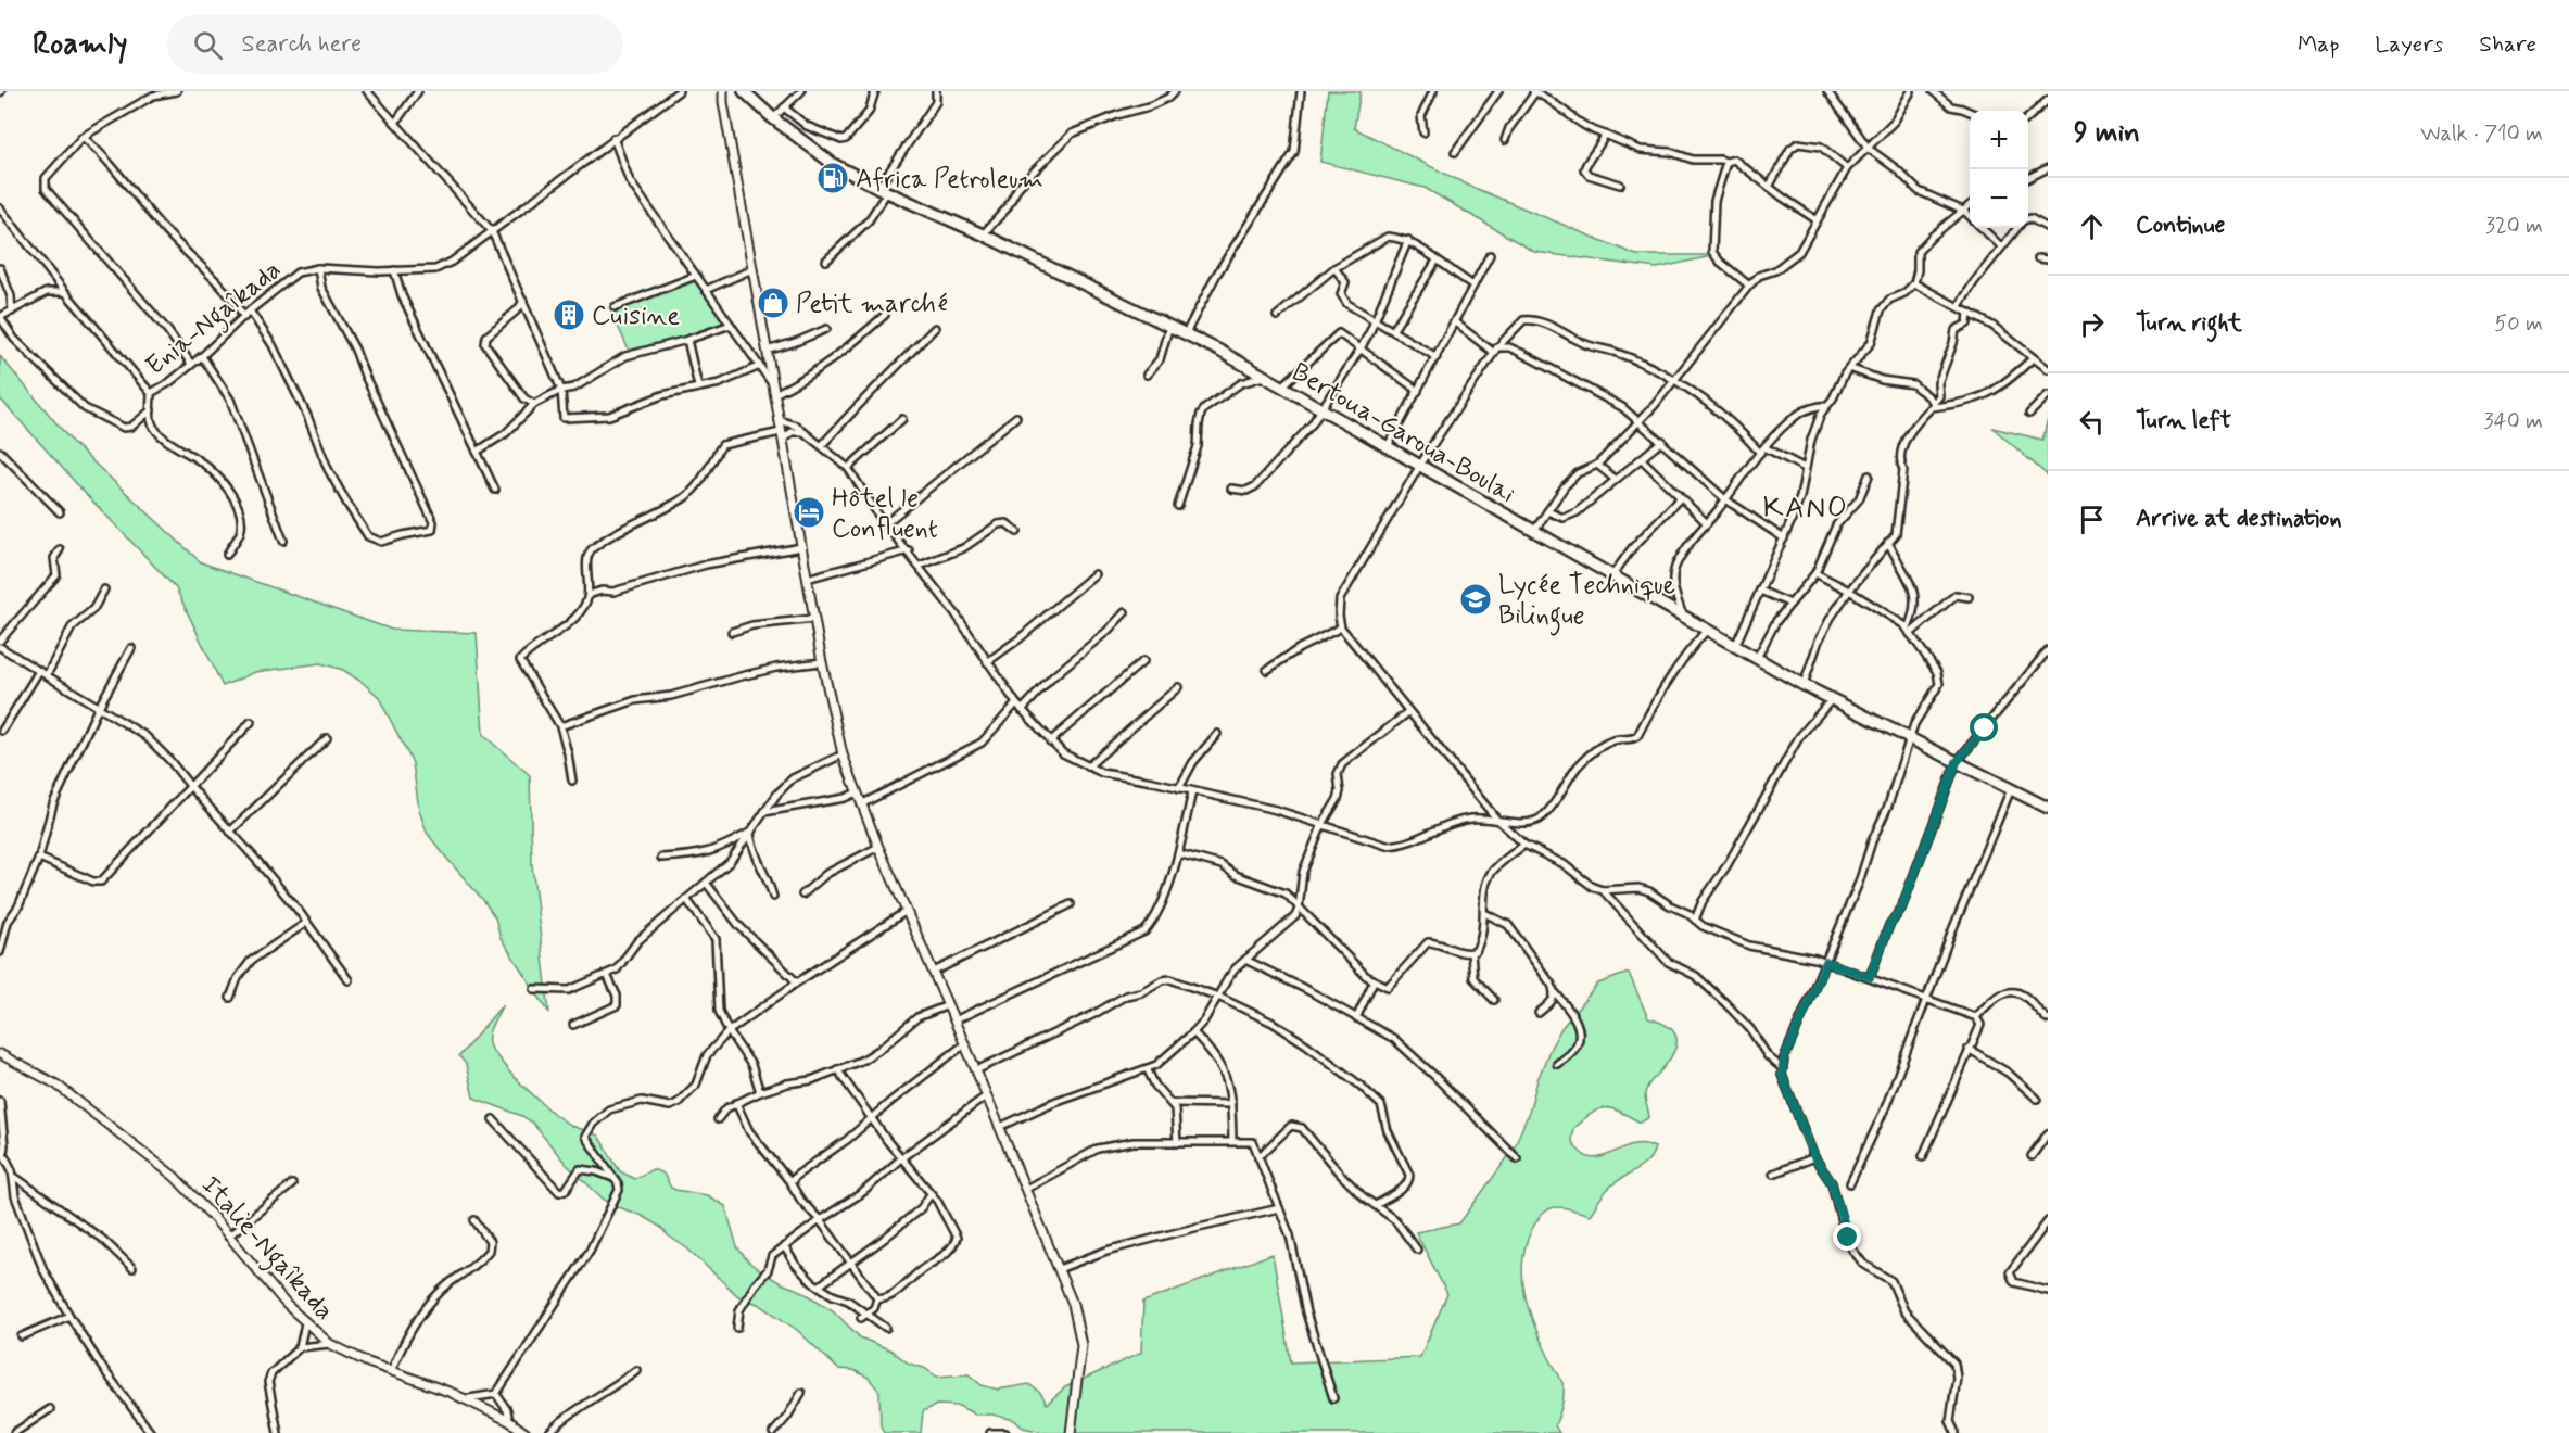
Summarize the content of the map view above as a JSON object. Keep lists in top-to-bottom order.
{
  "streets": {
    "highway": ["Bertoua-Garoua-Boulai"],
    "street": ["Enia-Ngaîkada", "Italie-Ngaîkada"]
  },
  "districts": ["KANO"],
  "places": {
    "fuel station": ["Africa Petroleum"],
    "shop": ["Petit marché"],
    "building": ["Cuisine"],
    "hotel": ["Hôtel le Confluent"],
    "school or university": ["Lycée Technique Bilingue"]
  },
  "page": {
    "header": "Roamly",
    "search": "Search here",
    "nav": ["Map", "Layers", "Share"],
    "heading": ["9 min", "Walk · 710 m"],
    "map_buttons": ["+", "−"],
    "list": [
      ["Continue", "320 m"],
      ["Turn right", "50 m"],
      ["Turn left", "340 m"],
      "Arrive at destination"
    ]
  }
}
